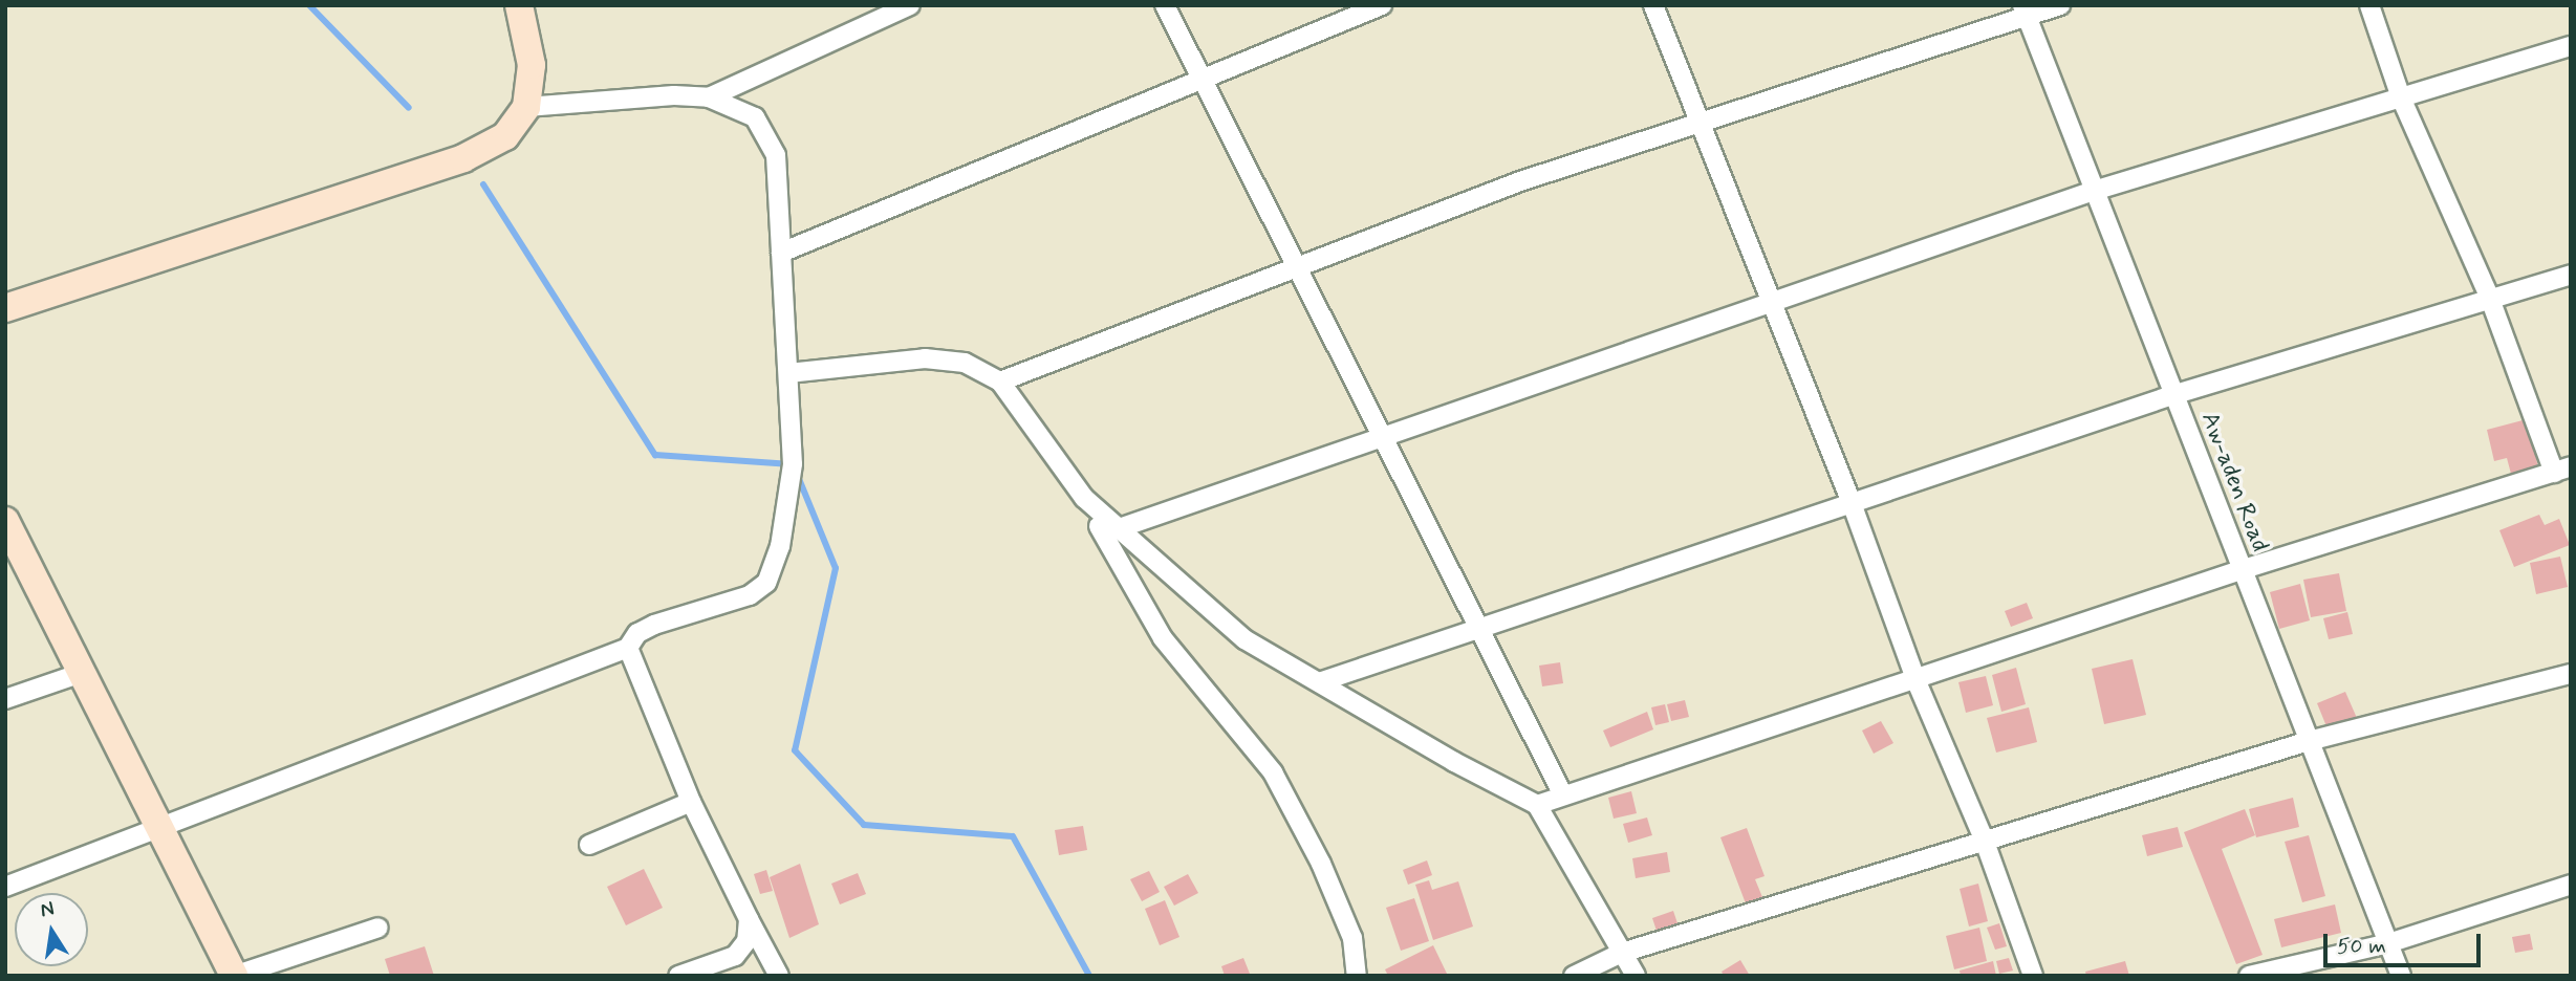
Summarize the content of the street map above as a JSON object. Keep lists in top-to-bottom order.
{
  "streets": {
    "street": ["Aw-aden Road"]
  },
  "scale_bar": "50 m",
  "north": "top"
}
